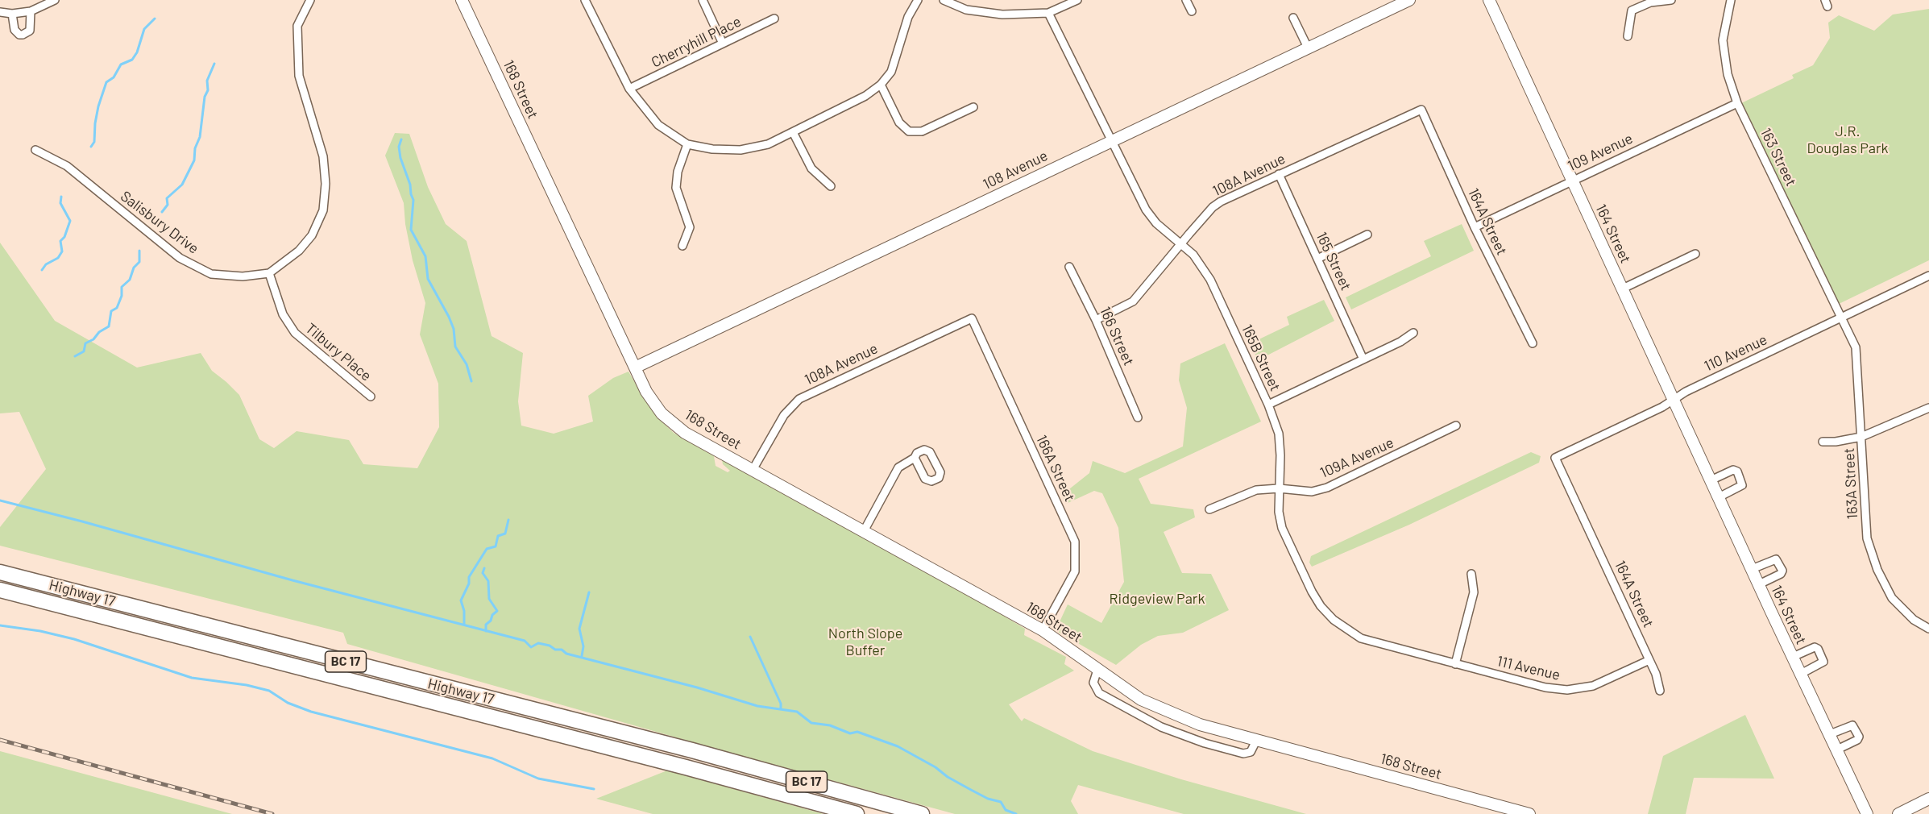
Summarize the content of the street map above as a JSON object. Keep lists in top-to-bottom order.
{
  "streets": {
    "highway": ["Highway 17", "BC 17"],
    "street": [
      "Cherryhill Place",
      "168 Street",
      "109 Avenue",
      "163 Street",
      "108 Avenue",
      "108A Avenue",
      "164A Street",
      "Salisbury Drive",
      "164 Street",
      "165 Street",
      "166 Street",
      "Tilbury Place",
      "110 Avenue",
      "165B Street",
      "109A Avenue",
      "166A Street",
      "163A Street",
      "111 Avenue"
    ]
  },
  "crossings": [
    ["168 Street", "108 Avenue"],
    ["168 Street", "108A Avenue"],
    ["168 Street", "166A Street"],
    ["109 Avenue", "163 Street"],
    ["109 Avenue", "164A Street"],
    ["109 Avenue", "164 Street"],
    ["163 Street", "110 Avenue"],
    ["163 Street", "163A Street"],
    ["108 Avenue", "165B Street"],
    ["108A Avenue", "164A Street"],
    ["108A Avenue", "165 Street"],
    ["108A Avenue", "166 Street"],
    ["108A Avenue", "165B Street"],
    ["108A Avenue", "166A Street"],
    ["164A Street", "110 Avenue"],
    ["164A Street", "111 Avenue"],
    ["Salisbury Drive", "Tilbury Place"],
    ["164 Street", "110 Avenue"],
    ["110 Avenue", "163A Street"],
    ["165B Street", "109A Avenue"],
    ["165B Street", "111 Avenue"]
  ],
  "parks": ["J.R. Douglas Park", "Ridgeview Park", "North Slope Buffer"]
}
